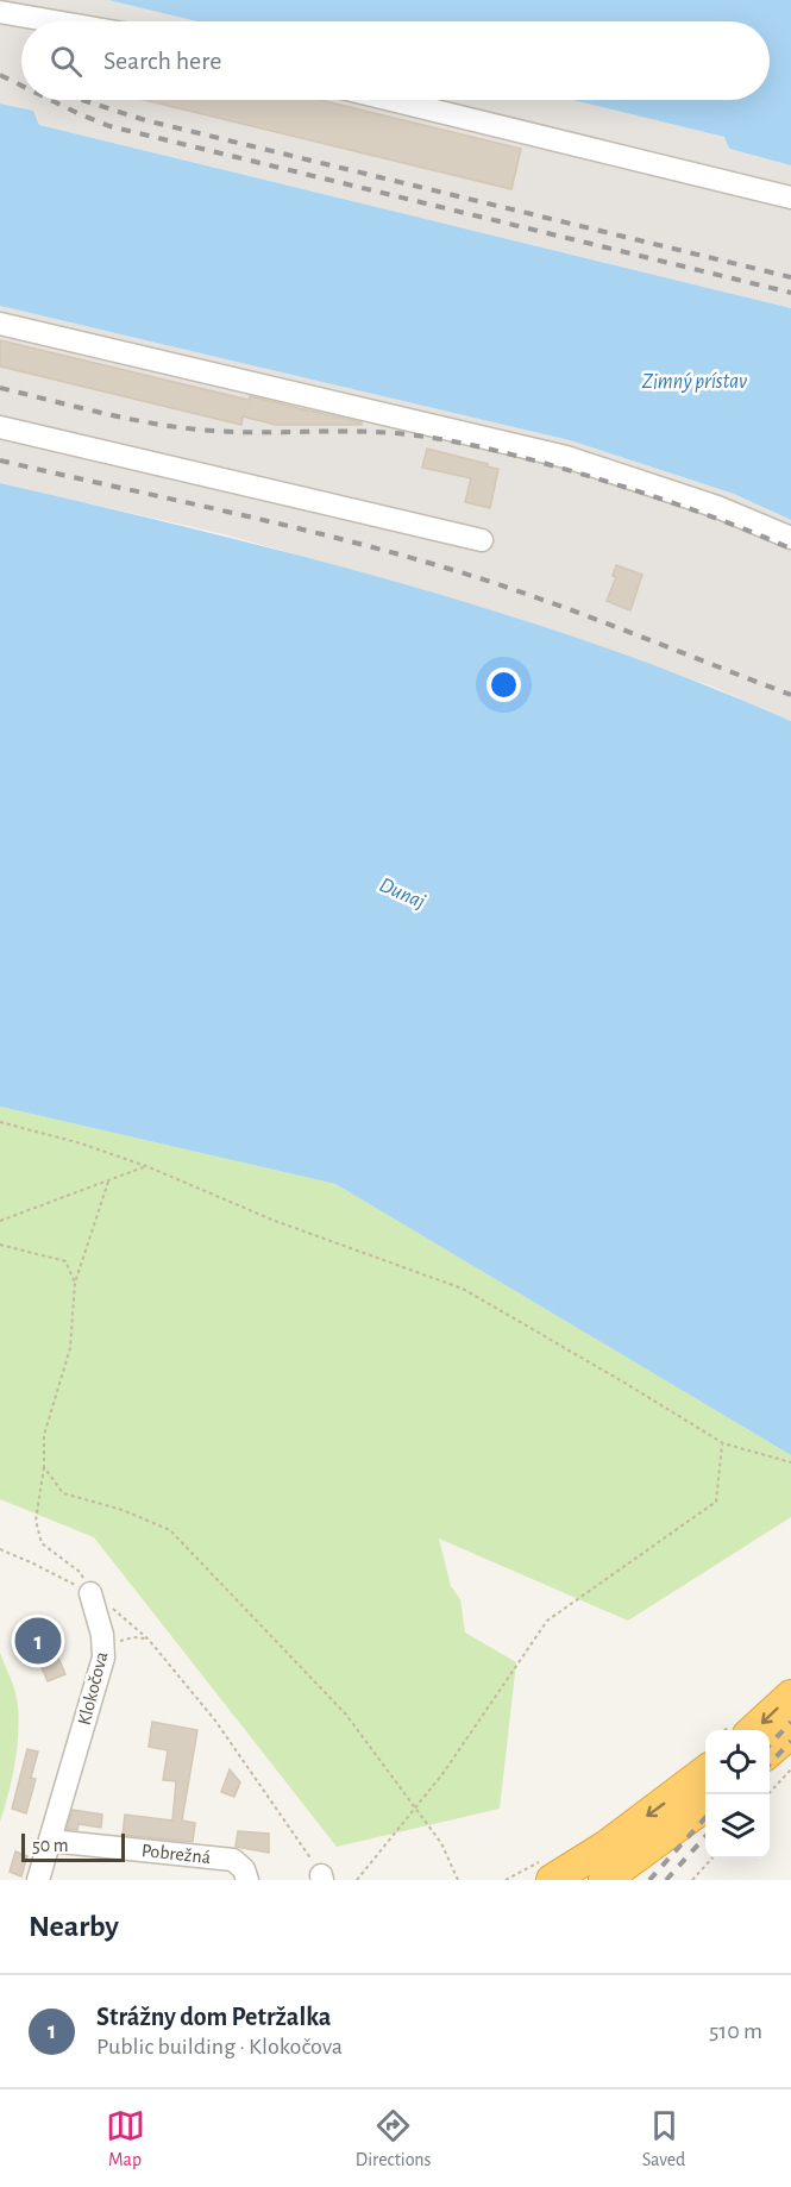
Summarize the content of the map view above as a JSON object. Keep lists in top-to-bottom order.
{
  "streets": {
    "street": ["Klokočova", "Pobrežná"]
  },
  "crossings": [
    ["Klokočova", "Pobrežná"]
  ],
  "water": ["Zimný prístav", "Dunaj"],
  "scale_bar": "50 m",
  "page": {
    "search": "Search here",
    "pins": "1",
    "scale": "50 m",
    "heading": "Nearby",
    "list": [
      {
        "mark": "1",
        "name": "Strážny dom Petržalka",
        "note": "Public building · Klokočova",
        "value": "510 m"
      }
    ],
    "nav": ["Map", "Directions", "Saved"]
  }
}
